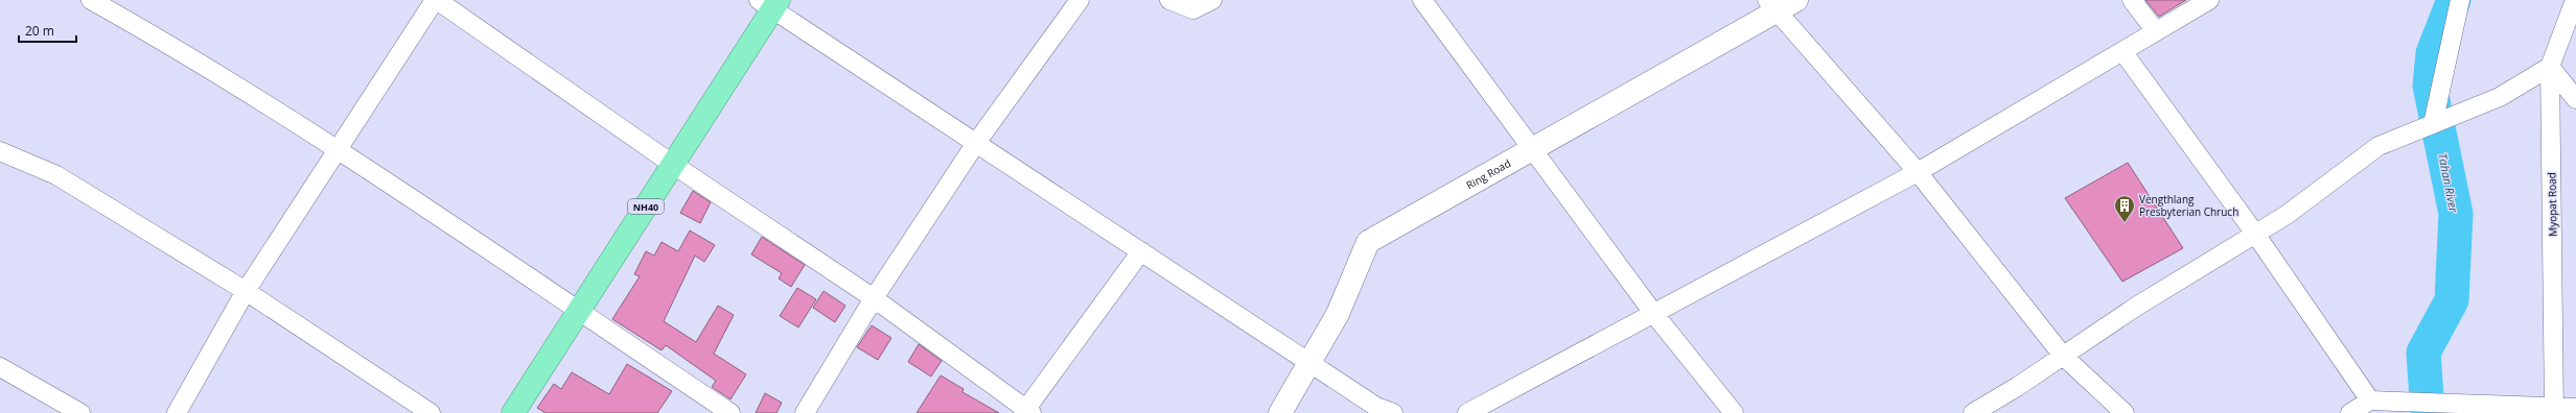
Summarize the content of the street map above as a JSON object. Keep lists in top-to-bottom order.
{
  "streets": {
    "highway": ["NH40"],
    "street": ["Ring Road", "Myopat Road"]
  },
  "water": ["Tahan River"],
  "places": {
    "building": ["Vengthlang Presbyterian Chruch"]
  },
  "scale_bar": "20 m"
}
